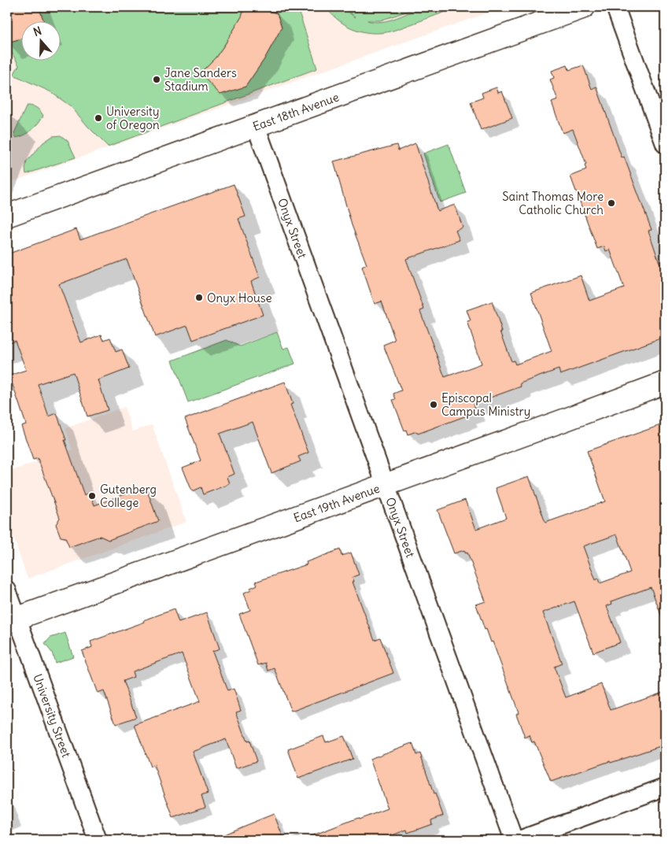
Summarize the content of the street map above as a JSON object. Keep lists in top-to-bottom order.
{
  "streets": {
    "street": [
      "East 18th Avenue",
      "Onyx Street",
      "East 19th Avenue",
      "University Street"
    ]
  },
  "crossings": [
    ["East 18th Avenue", "Onyx Street"],
    ["Onyx Street", "East 19th Avenue"],
    ["East 19th Avenue", "University Street"]
  ],
  "places": [
    "Jane Sanders Stadium",
    "University of Oregon",
    "Saint Thomas More Catholic Church",
    "Onyx House",
    "Episcopal Campus Ministry",
    "Gutenberg College"
  ],
  "north": "top"
}
